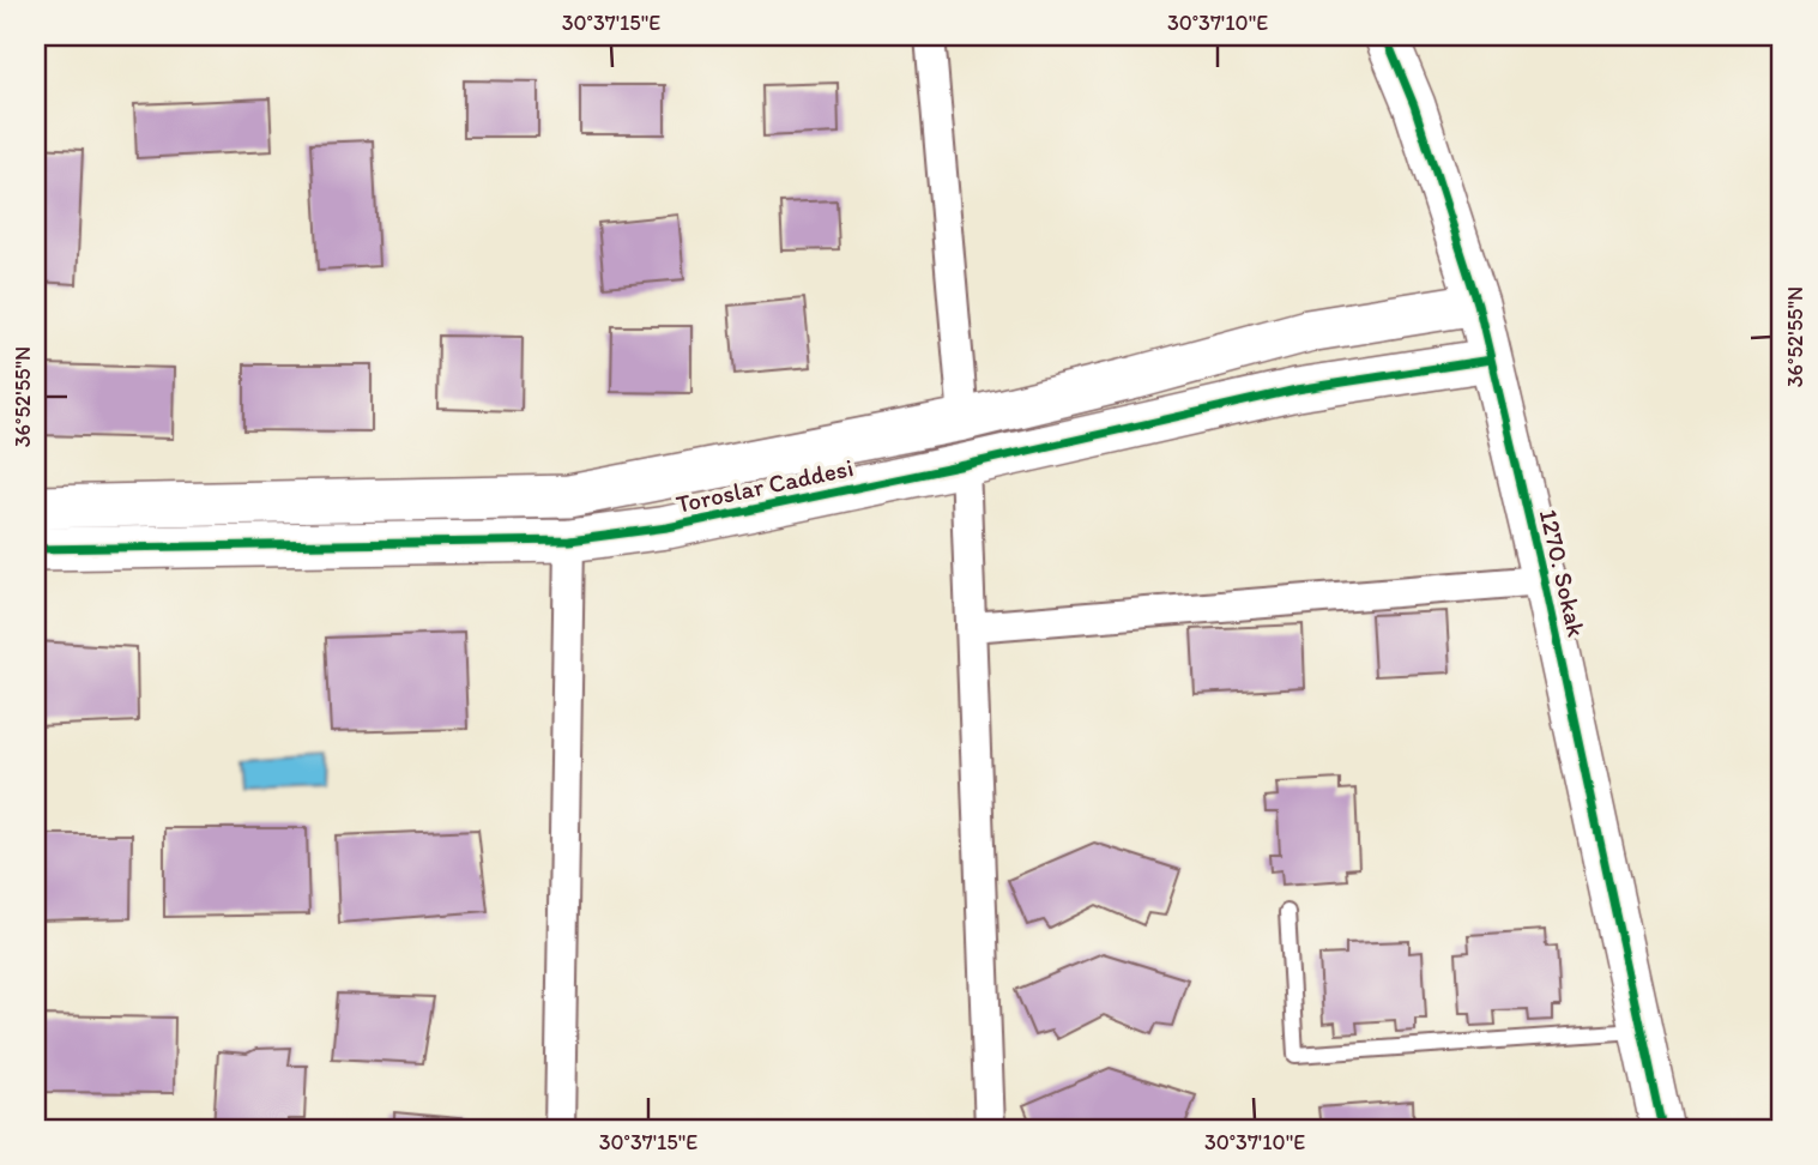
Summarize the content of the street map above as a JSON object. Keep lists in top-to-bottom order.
{
  "streets": {
    "street": ["Toroslar Caddesi", "1270. Sokak"]
  },
  "crossings": [
    ["Toroslar Caddesi", "1270. Sokak"]
  ],
  "coordinates": ["30°37'15\"E", "30°37'10\"E", "36°52'55\"N"]
}
